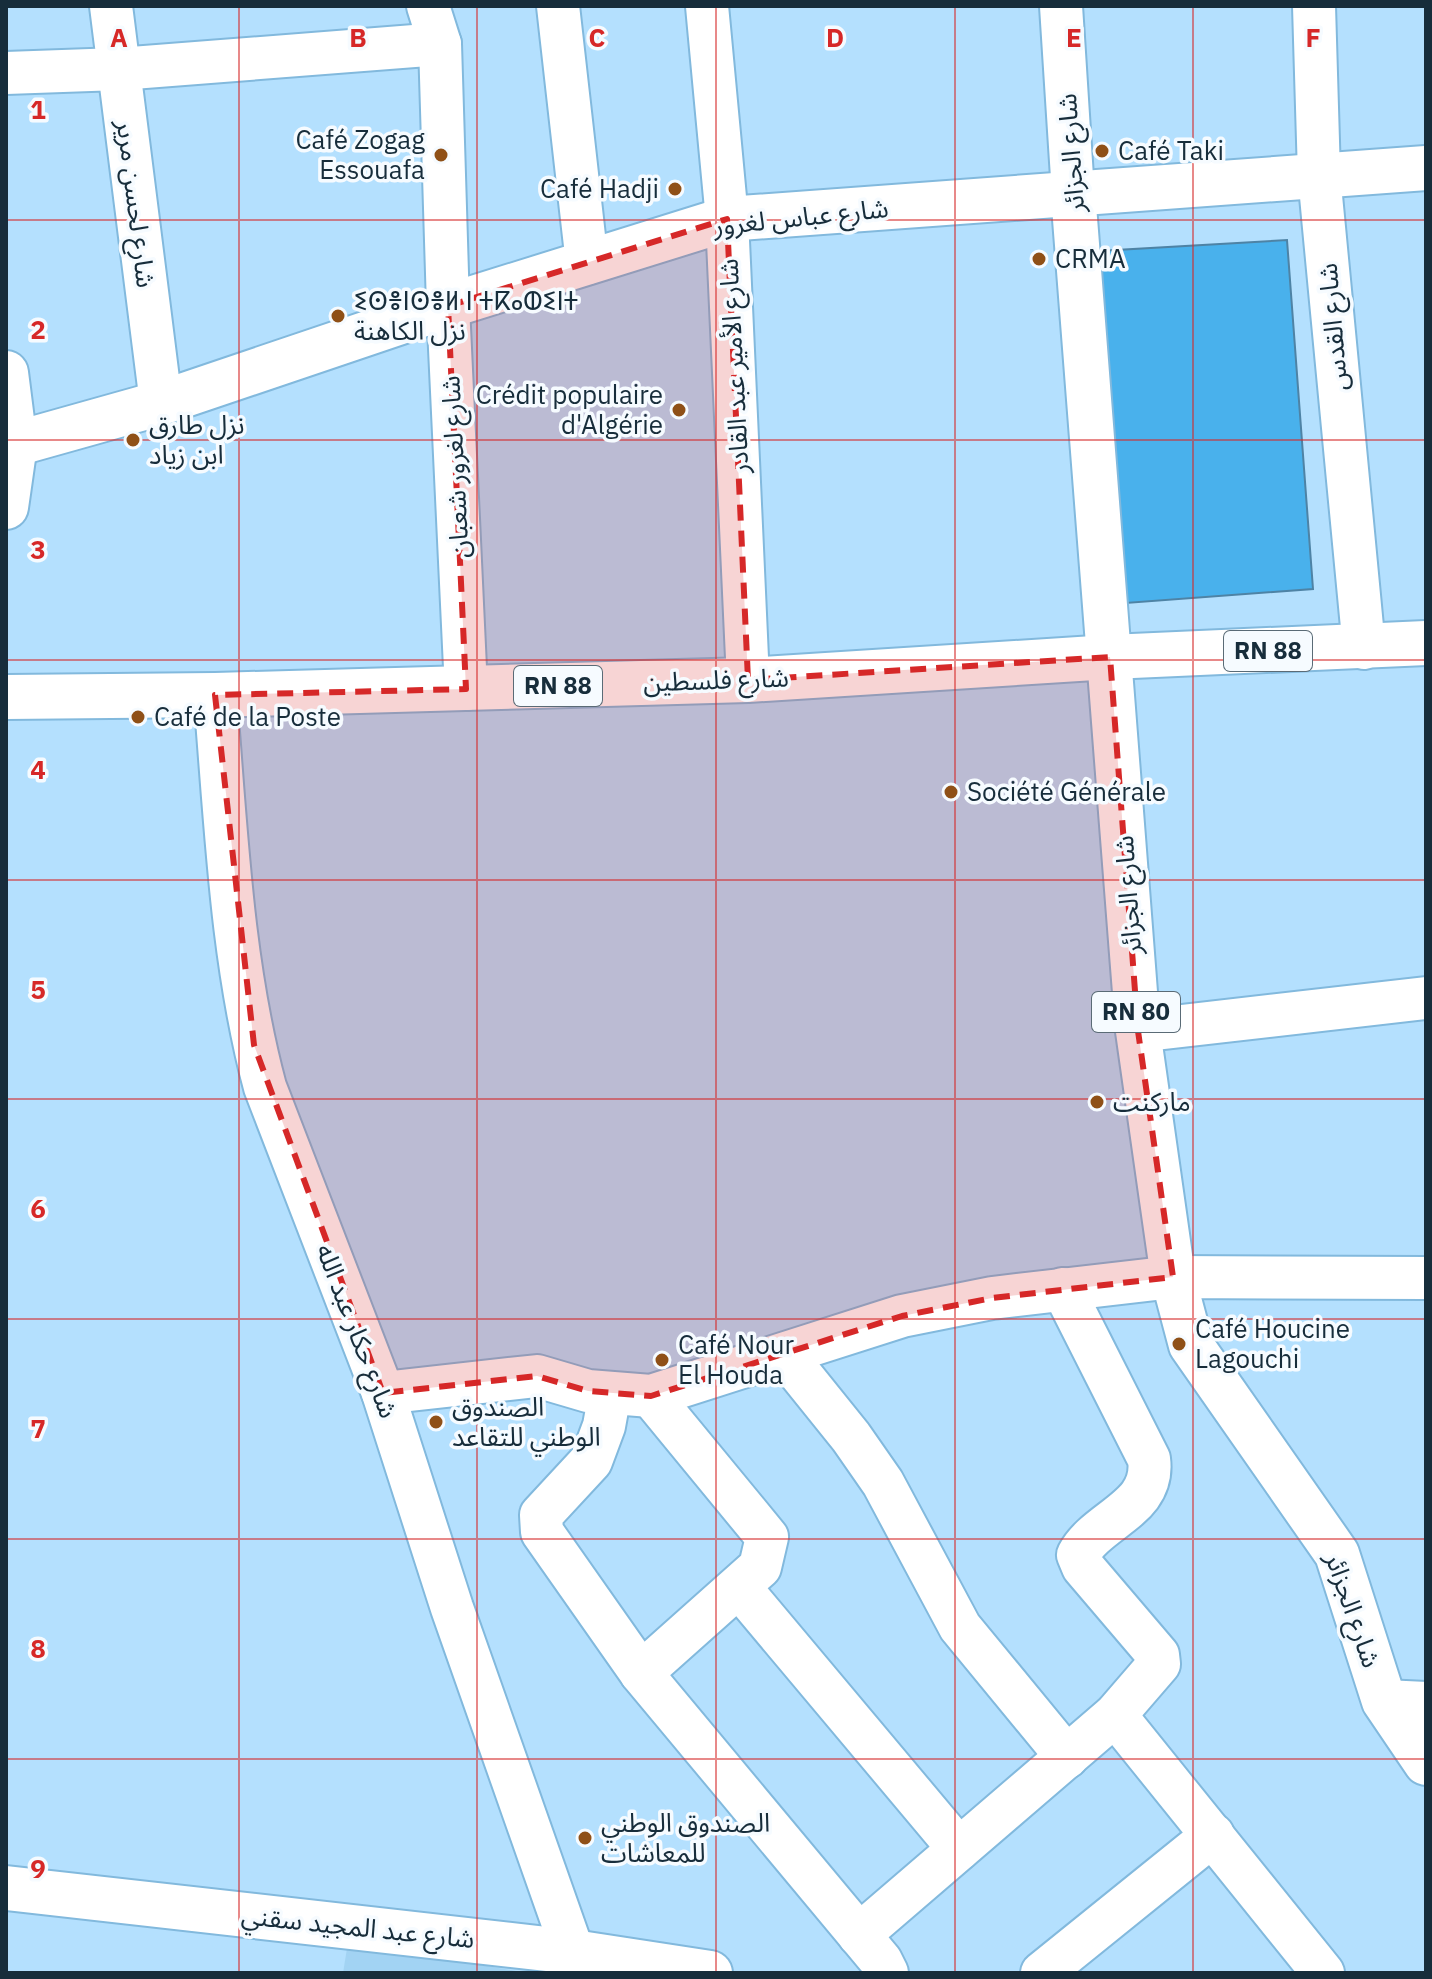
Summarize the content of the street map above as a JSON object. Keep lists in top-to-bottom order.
{
  "streets": {
    "main road": [
      "شارع الجزائر",
      "شارع عباس لغرور",
      "RN 88",
      "شارع فلسطين",
      "RN 80",
      "شارع عبد المجيد سقني"
    ],
    "street": [
      "شارع لحسن مرير",
      "شارع القدس",
      "شارع الأمير عبد القادر",
      "شارع لغرور شعبان",
      "شارع حكار عبد الله"
    ]
  },
  "crossings": [
    ["شارع الجزائر", "شارع عباس لغرور"],
    ["شارع الجزائر", "شارع فلسطين"],
    ["شارع لحسن مرير", "شارع عباس لغرور"],
    ["شارع عباس لغرور", "شارع القدس"],
    ["شارع عباس لغرور", "شارع الأمير عبد القادر"],
    ["شارع عباس لغرور", "شارع لغرور شعبان"],
    ["شارع القدس", "شارع فلسطين"],
    ["شارع الأمير عبد القادر", "شارع فلسطين"],
    ["شارع لغرور شعبان", "شارع فلسطين"],
    ["شارع فلسطين", "شارع حكار عبد الله"],
    ["شارع حكار عبد الله", "شارع عبد المجيد سقني"]
  ],
  "places": [
    "Café Taki",
    "Café Zogag Essouafa",
    "Café Hadji",
    "CRMA",
    "ⵉⵙⴻⵏⵙⴻⵍ ⵏ ⵜⴽⴰⵀⵉⵏⵜ نزل الكاهنة",
    "Crédit populaire d'Algérie",
    "نزل طارق ابن زياد",
    "Café de la Poste",
    "Société Générale",
    "ماركنت",
    "Café Houcine Lagouchi",
    "Café Nour El Houda",
    "الصندوق الوطني للتقاعد",
    "الصندوق الوطني للمعاشات"
  ],
  "grid": {
    "columns": [
      "A",
      "B",
      "C",
      "D",
      "E",
      "F"
    ],
    "rows": [
      "1",
      "2",
      "3",
      "4",
      "5",
      "6",
      "7",
      "8",
      "9"
    ]
  }
}
